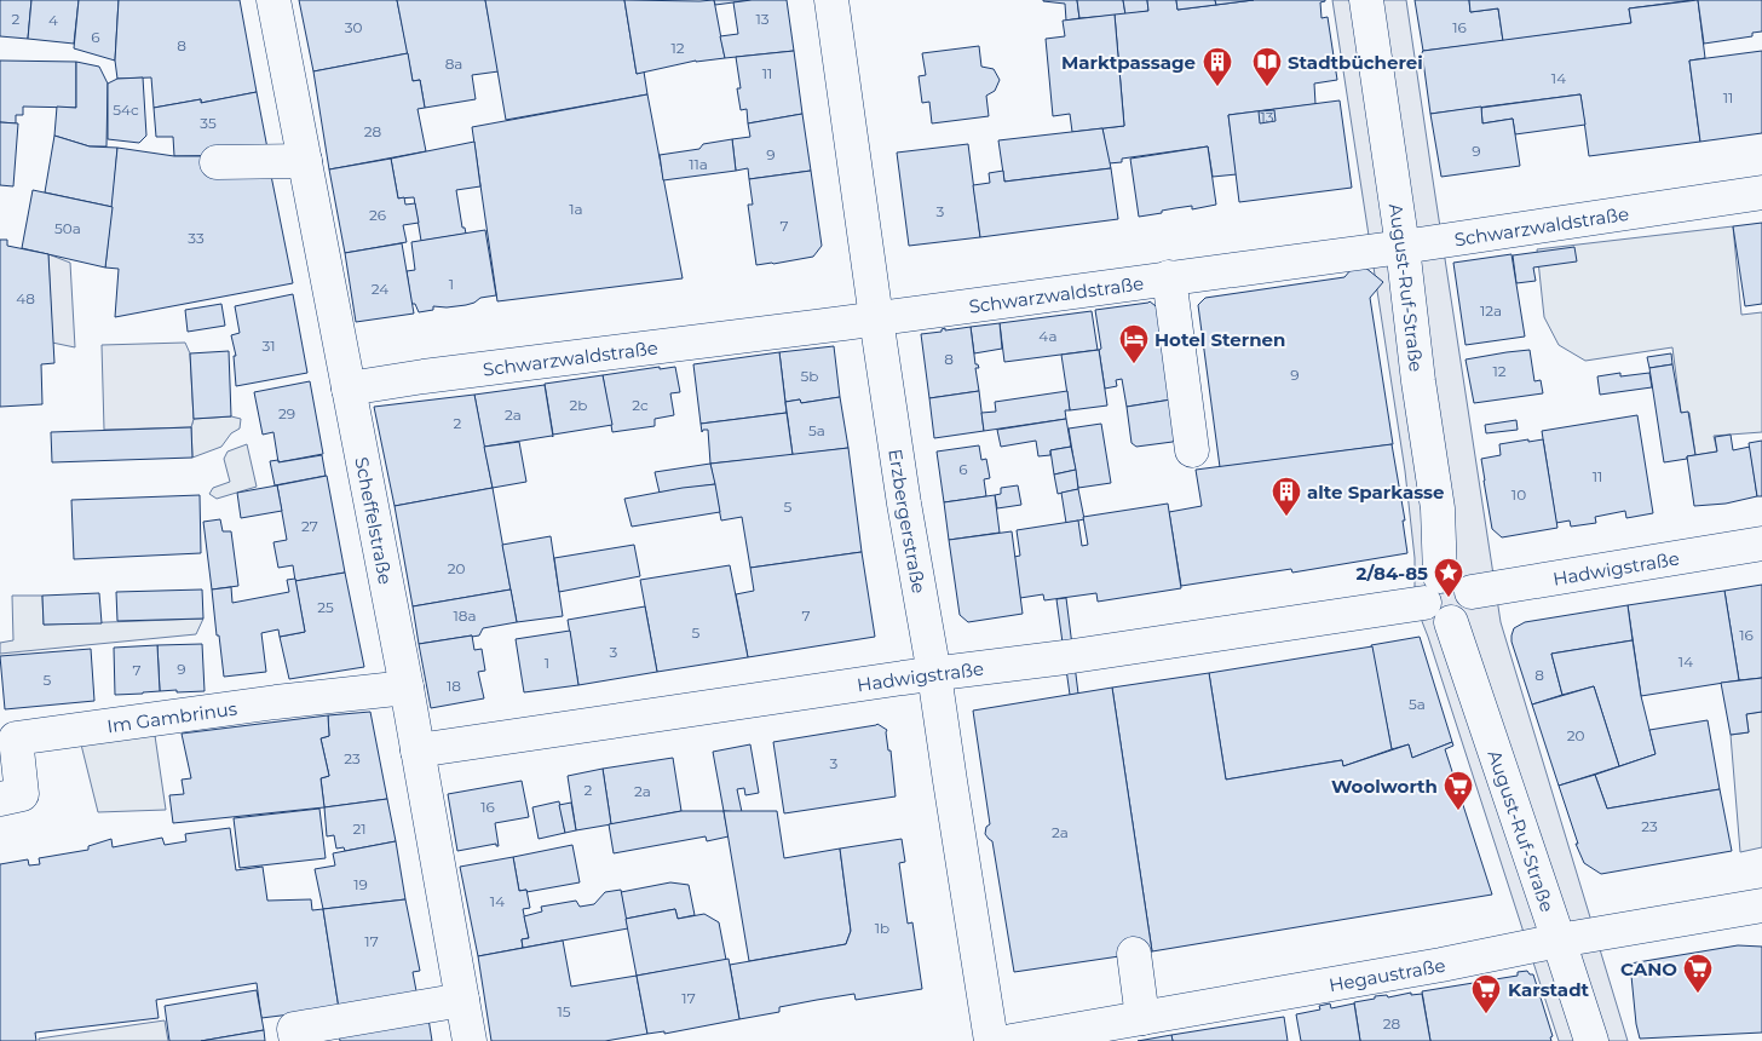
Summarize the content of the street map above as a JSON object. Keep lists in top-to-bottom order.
{
  "streets": {
    "street": [
      "Schwarzwaldstraße",
      "August-Ruf-Straße",
      "Scheffelstraße",
      "Erzbergerstraße",
      "Hadwigstraße",
      "Im Gambrinus",
      "Hegaustraße"
    ]
  },
  "crossings": [
    ["Schwarzwaldstraße", "August-Ruf-Straße"],
    ["Schwarzwaldstraße", "Scheffelstraße"],
    ["Schwarzwaldstraße", "Erzbergerstraße"],
    ["August-Ruf-Straße", "Hadwigstraße"],
    ["August-Ruf-Straße", "Hegaustraße"],
    ["Scheffelstraße", "Hadwigstraße"],
    ["Scheffelstraße", "Im Gambrinus"],
    ["Erzbergerstraße", "Hadwigstraße"]
  ],
  "places": {
    "building": ["Marktpassage", "alte Sparkasse"],
    "library": ["Stadtbücherei"],
    "hotel": ["Hotel Sternen"],
    "place": ["2/84-85"],
    "supermarket": ["Woolworth", "CANO", "Karstadt"]
  },
  "house_numbers": [
    "2",
    "13",
    "4",
    "30",
    "16",
    "6",
    "8",
    "12",
    "8a",
    "11",
    "14",
    "11",
    "54c",
    "13",
    "35",
    "28",
    "9",
    "9",
    "11a",
    "1a",
    "3",
    "26",
    "7",
    "50a",
    "33",
    "1",
    "24",
    "48",
    "12a",
    "4a",
    "31",
    "8",
    "12",
    "9",
    "5b",
    "2b",
    "2c",
    "29",
    "2a",
    "2",
    "5a",
    "6",
    "11",
    "10",
    "5",
    "27",
    "20",
    "25",
    "18a",
    "7",
    "5",
    "16",
    "3",
    "14",
    "1",
    "9",
    "7",
    "8",
    "5",
    "18",
    "5a",
    "20",
    "23",
    "3",
    "2",
    "2a",
    "16",
    "23",
    "21",
    "2a",
    "19",
    "14",
    "1b",
    "17",
    "17",
    "15",
    "28"
  ]
}
